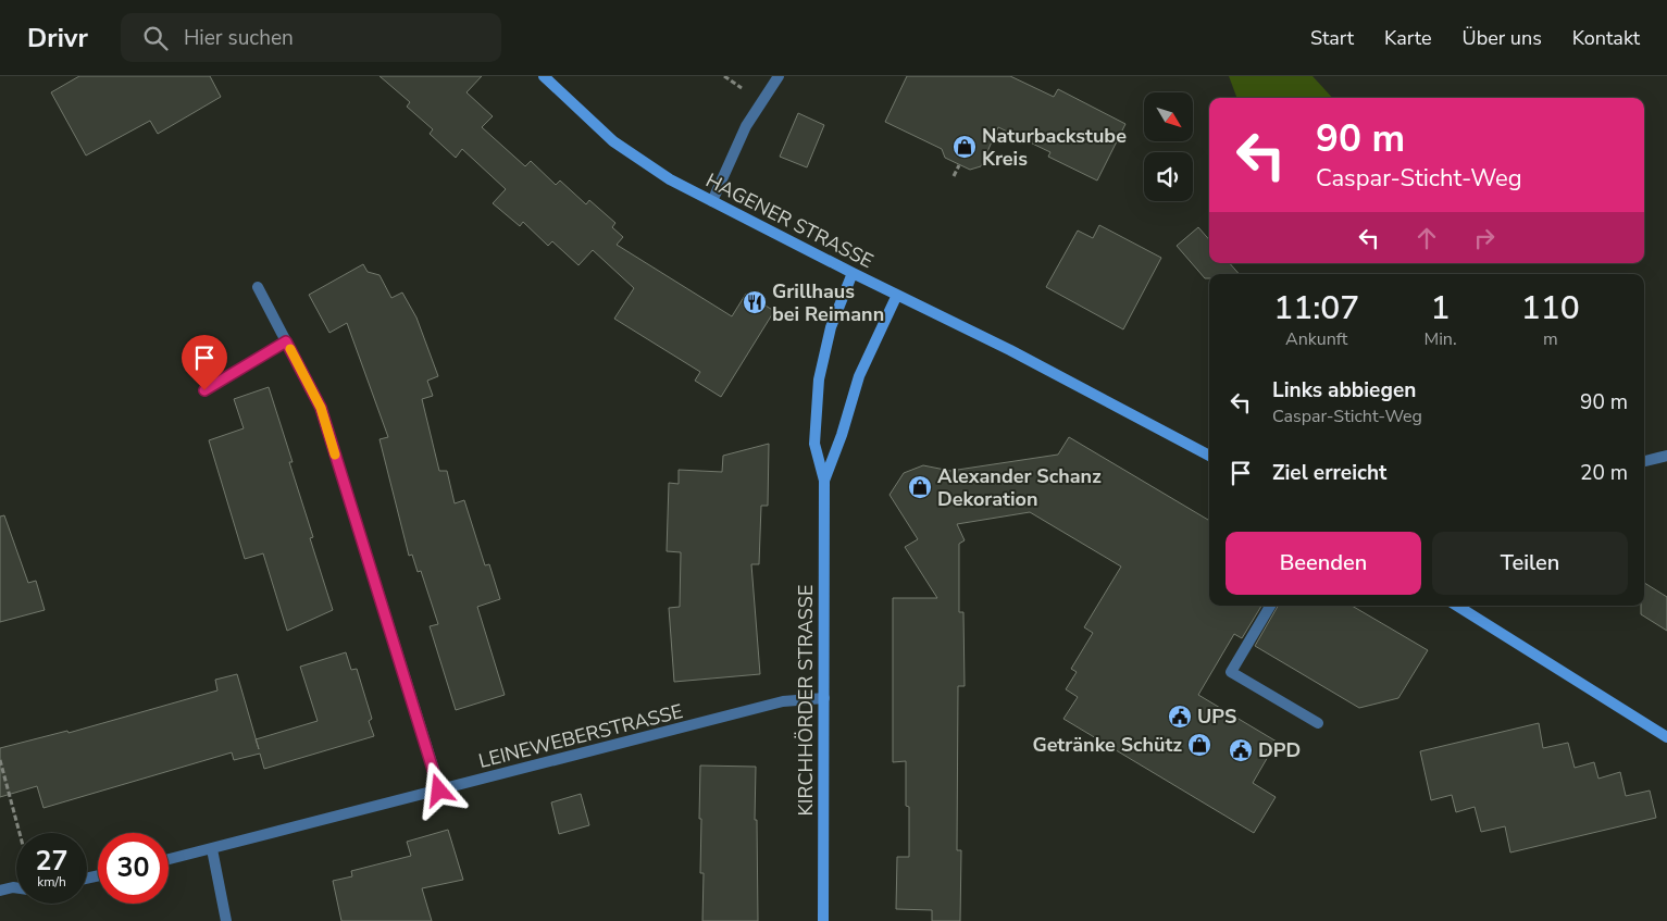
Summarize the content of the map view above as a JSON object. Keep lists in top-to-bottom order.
{
  "streets": {
    "main road": ["HAGENER STRASSE", "KIRCHHÖRDER STRASSE"],
    "street": ["LEINEWEBERSTRASSE"]
  },
  "crossings": [
    ["HAGENER STRASSE", "KIRCHHÖRDER STRASSE"],
    ["KIRCHHÖRDER STRASSE", "LEINEWEBERSTRASSE"]
  ],
  "places": {
    "shop": ["Naturbackstube Kreis", "Alexander Schanz Dekoration", "Getränke Schütz"],
    "restaurant": ["Grillhaus bei Reimann"],
    "public building": ["UPS", "DPD"]
  },
  "north": "bottom right",
  "page": {
    "header": "Drivr",
    "search": "Hier suchen",
    "nav": [
      "Start",
      "Karte",
      "Über uns",
      "Kontakt"
    ],
    "turn": ["90 m", "Caspar-Sticht-Weg"],
    "eta": [
      "11:07",
      "Ankunft",
      "1",
      "Min.",
      "110",
      "m"
    ],
    "list": [
      {
        "name": "Links abbiegen",
        "note": "Caspar-Sticht-Weg",
        "value": "90 m"
      },
      {
        "name": "Ziel erreicht",
        "value": "20 m"
      }
    ],
    "buttons": ["Beenden", "Teilen"],
    "speed": "27 km/h",
    "limit": "30"
  }
}
